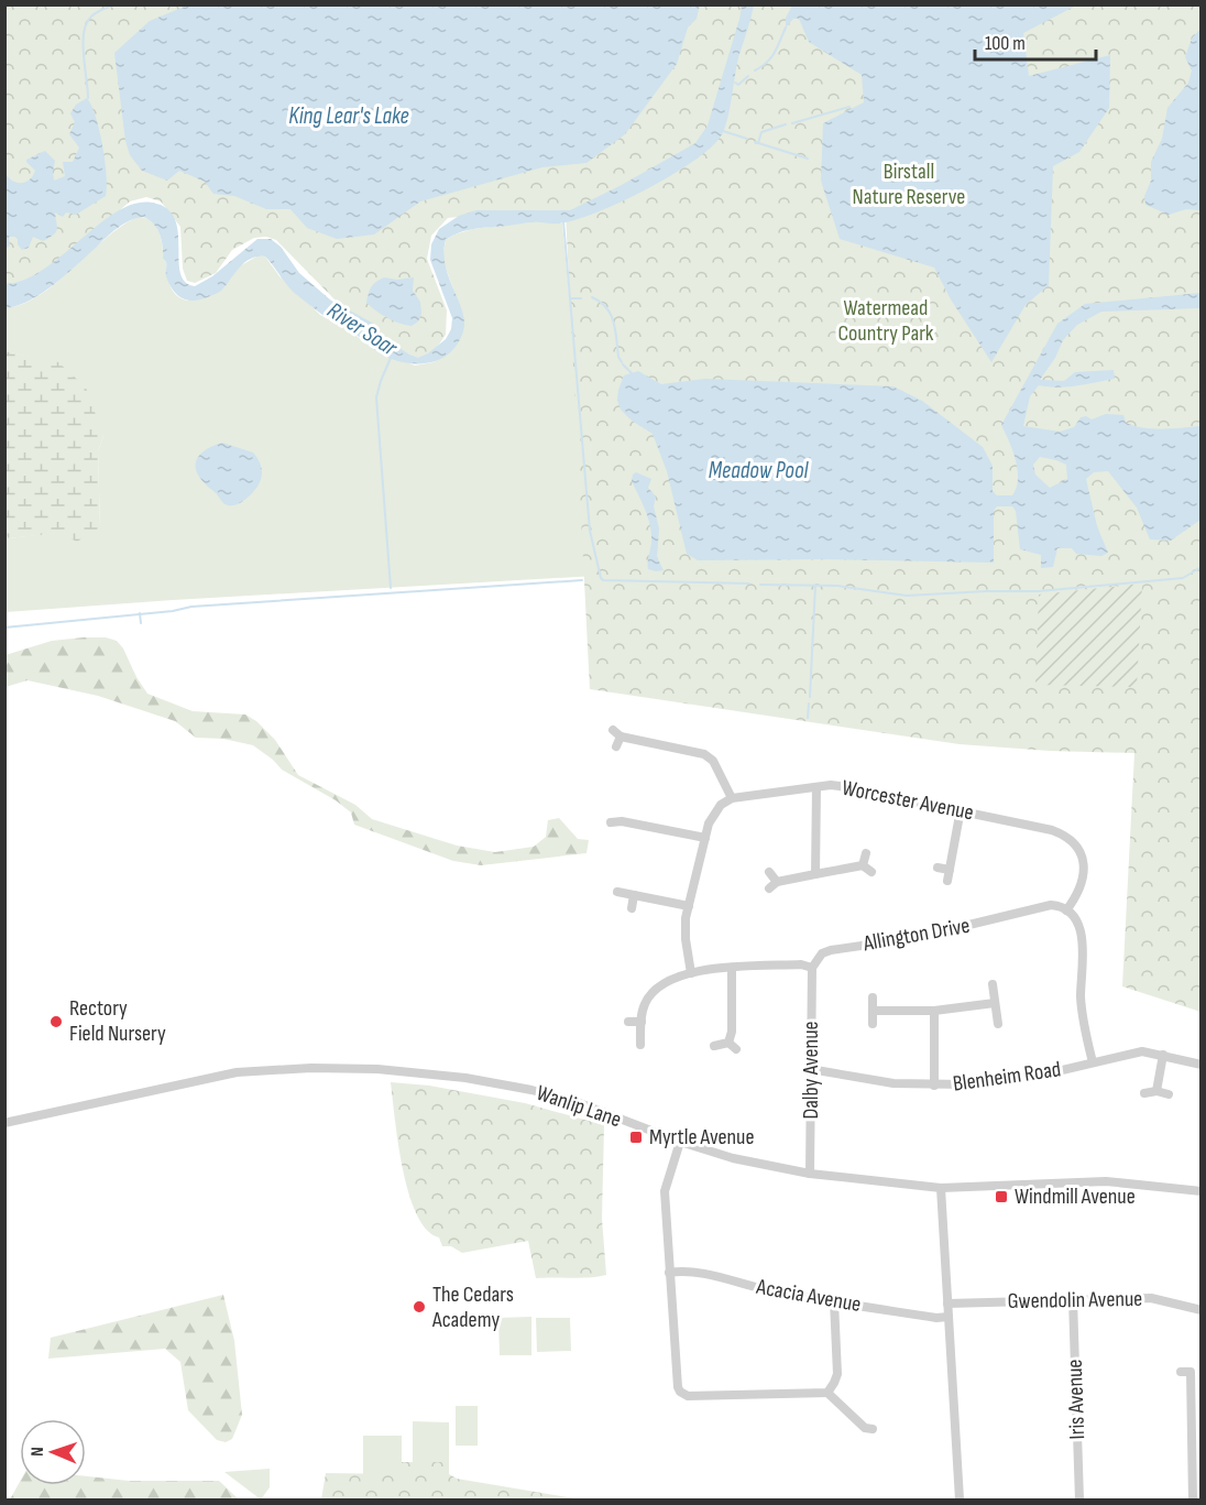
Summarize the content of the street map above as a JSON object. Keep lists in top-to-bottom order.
{
  "streets": {
    "street": [
      "Worcester Avenue",
      "Allington Drive",
      "Dalby Avenue",
      "Blenheim Road",
      "Wanlip Lane",
      "Acacia Avenue",
      "Gwendolin Avenue",
      "Iris Avenue"
    ]
  },
  "crossings": [
    ["Worcester Avenue", "Allington Drive"],
    ["Allington Drive", "Dalby Avenue"],
    ["Dalby Avenue", "Blenheim Road"],
    ["Dalby Avenue", "Wanlip Lane"],
    ["Gwendolin Avenue", "Iris Avenue"]
  ],
  "water": ["King Lear's Lake", "River Soar", "Meadow Pool"],
  "parks": ["Birstall Nature Reserve", "Watermead Country Park"],
  "places": {
    "other": ["Rectory Field Nursery", "The Cedars Academy"],
    "transit": ["Myrtle Avenue", "Windmill Avenue"]
  },
  "scale_bar": "100 m",
  "north": "left"
}
